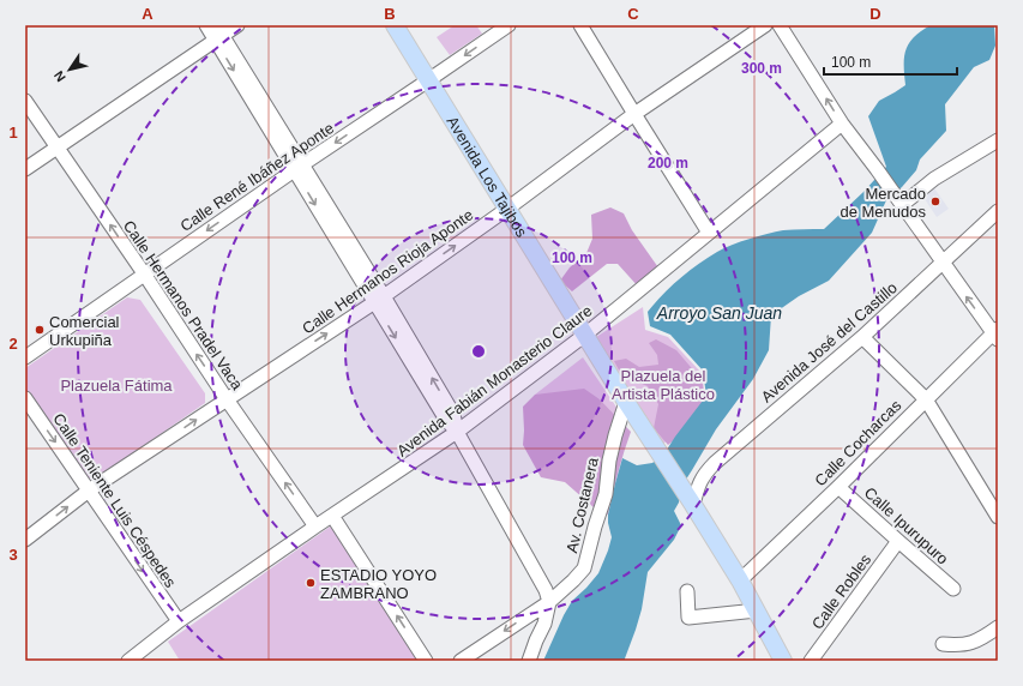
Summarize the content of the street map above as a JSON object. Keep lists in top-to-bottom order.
{
  "streets": {
    "main road": ["Avenida Los Tajibos"],
    "street": [
      "Calle René Ibáñez Aponte",
      "Calle Hermanos Rioja Aponte",
      "Calle Hermanos Pradel Vaca",
      "Avenida José del Castillo",
      "Avenida Fabián Monasterio Claure",
      "Calle Cocharcas",
      "Calle Teniente Luis Céspedes",
      "Av. Costanera",
      "Calle Ipurupuro",
      "Calle Robles"
    ]
  },
  "crossings": [
    ["Calle René Ibáñez Aponte", "Avenida Los Tajibos"],
    ["Calle René Ibáñez Aponte", "Calle Hermanos Pradel Vaca"],
    ["Avenida Los Tajibos", "Calle Hermanos Rioja Aponte"],
    ["Avenida Los Tajibos", "Avenida José del Castillo"],
    ["Avenida Los Tajibos", "Avenida Fabián Monasterio Claure"],
    ["Avenida Los Tajibos", "Calle Cocharcas"],
    ["Avenida Los Tajibos", "Av. Costanera"],
    ["Calle Hermanos Rioja Aponte", "Calle Hermanos Pradel Vaca"],
    ["Calle Hermanos Rioja Aponte", "Calle Teniente Luis Céspedes"],
    ["Calle Hermanos Pradel Vaca", "Avenida Fabián Monasterio Claure"],
    ["Avenida Fabián Monasterio Claure", "Calle Teniente Luis Céspedes"],
    ["Calle Cocharcas", "Calle Ipurupuro"],
    ["Calle Ipurupuro", "Calle Robles"]
  ],
  "one_way": [
    "Calle René Ibáñez Aponte",
    "Calle Hermanos Rioja Aponte",
    "Calle Hermanos Pradel Vaca",
    "Calle Teniente Luis Céspedes"
  ],
  "water": ["Arroyo San Juan"],
  "parks": ["Plazuela del Artista Plástico", "Plazuela Fátima"],
  "places": ["Mercado de Menudos", "Comercial Urkupiña", "ESTADIO YOYO ZAMBRANO"],
  "scale_bar": "100 m",
  "north": "bottom left",
  "grid": {
    "columns": [
      "A",
      "B",
      "C",
      "D"
    ],
    "rows": ["1", "2", "3"]
  },
  "rings": ["300 m", "200 m", "100 m"]
}
